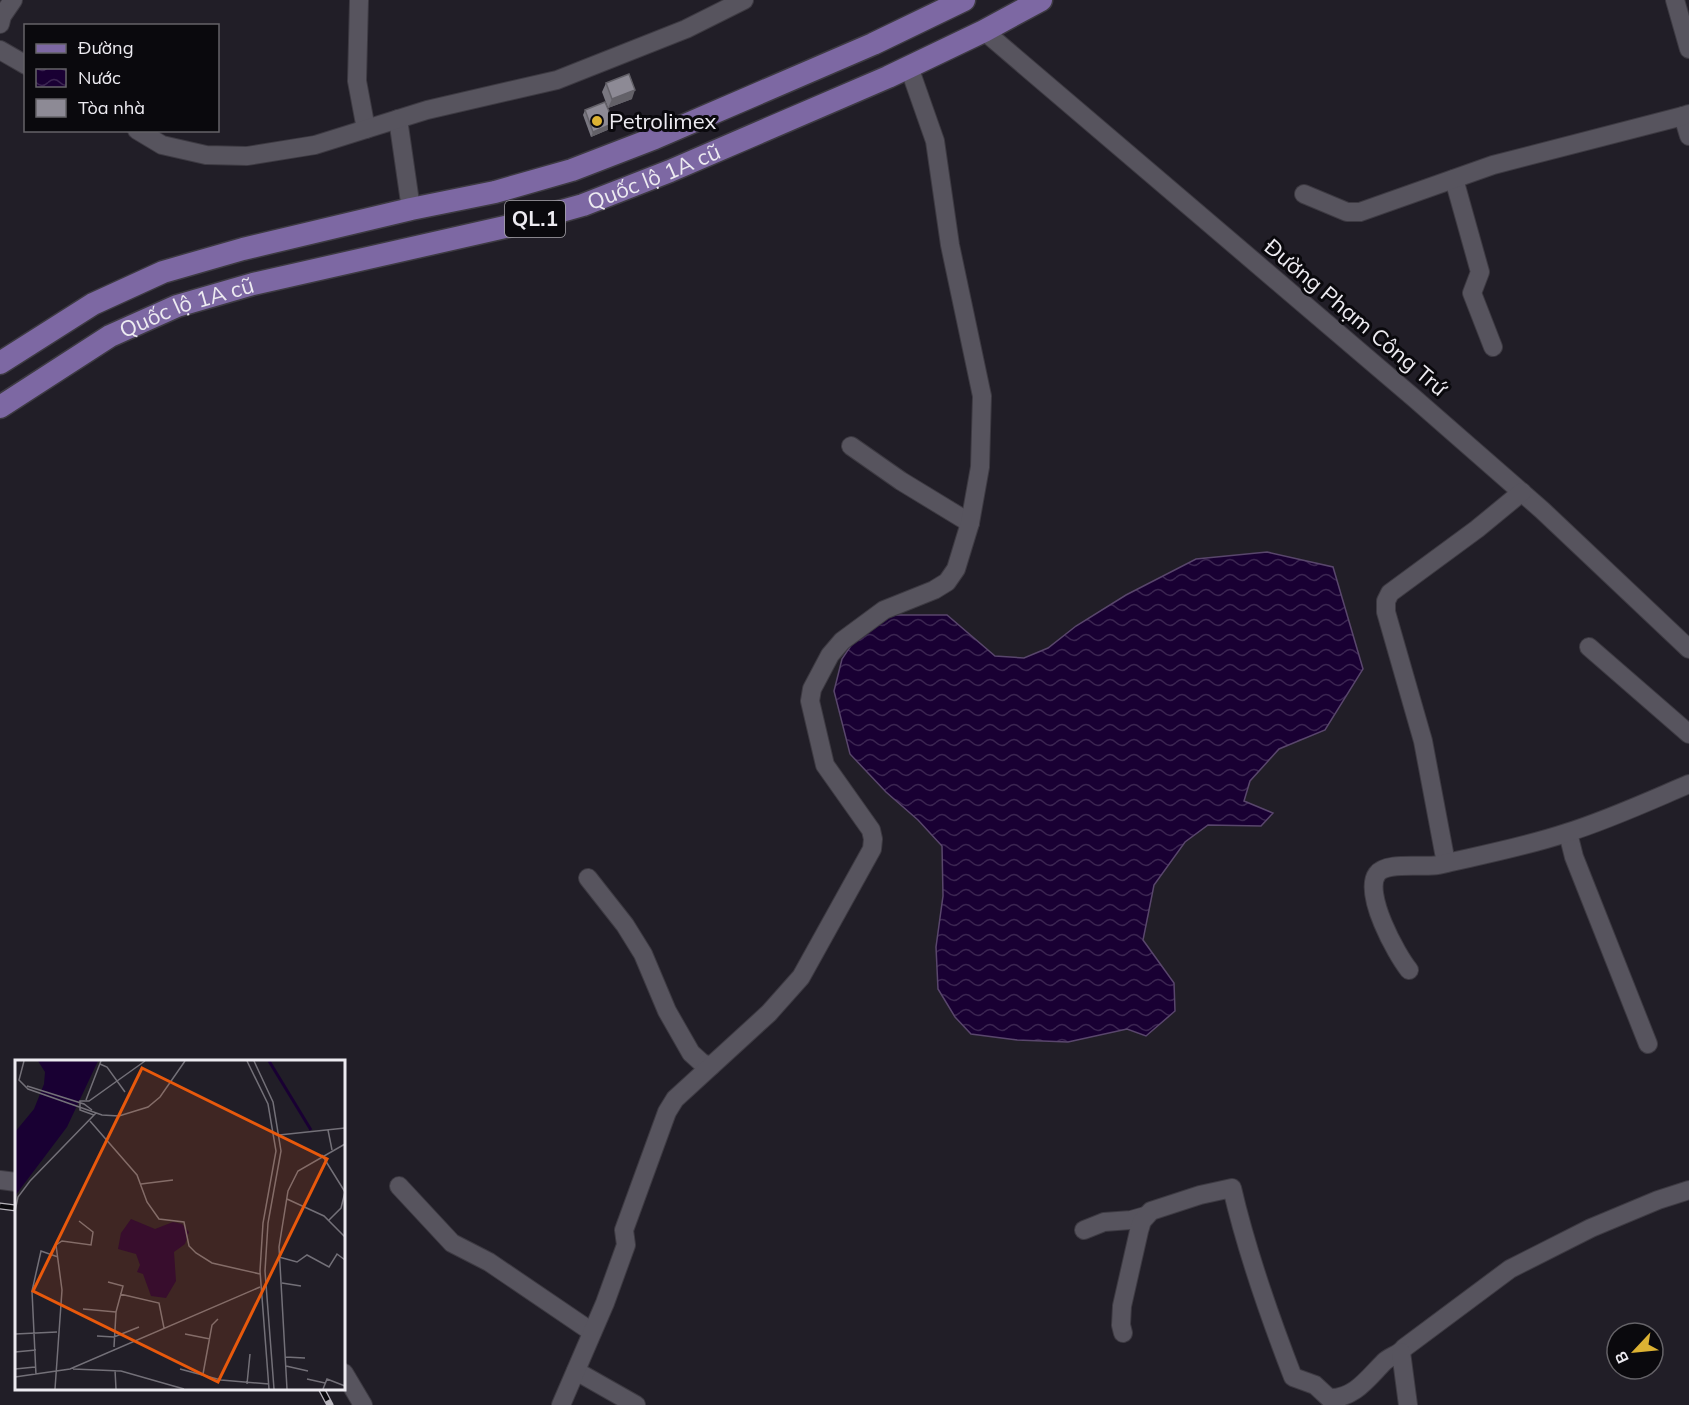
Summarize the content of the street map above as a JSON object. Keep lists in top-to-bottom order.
{
  "streets": {
    "main road": ["Quốc lộ 1A cũ", "QL.1"],
    "street": ["Đường Phạm Công Trứ"]
  },
  "crossings": [
    ["Quốc lộ 1A cũ", "Đường Phạm Công Trứ"]
  ],
  "places": ["Petrolimex"],
  "legend": ["Đường", "Nước", "Tòa nhà"],
  "north": "bottom left"
}
